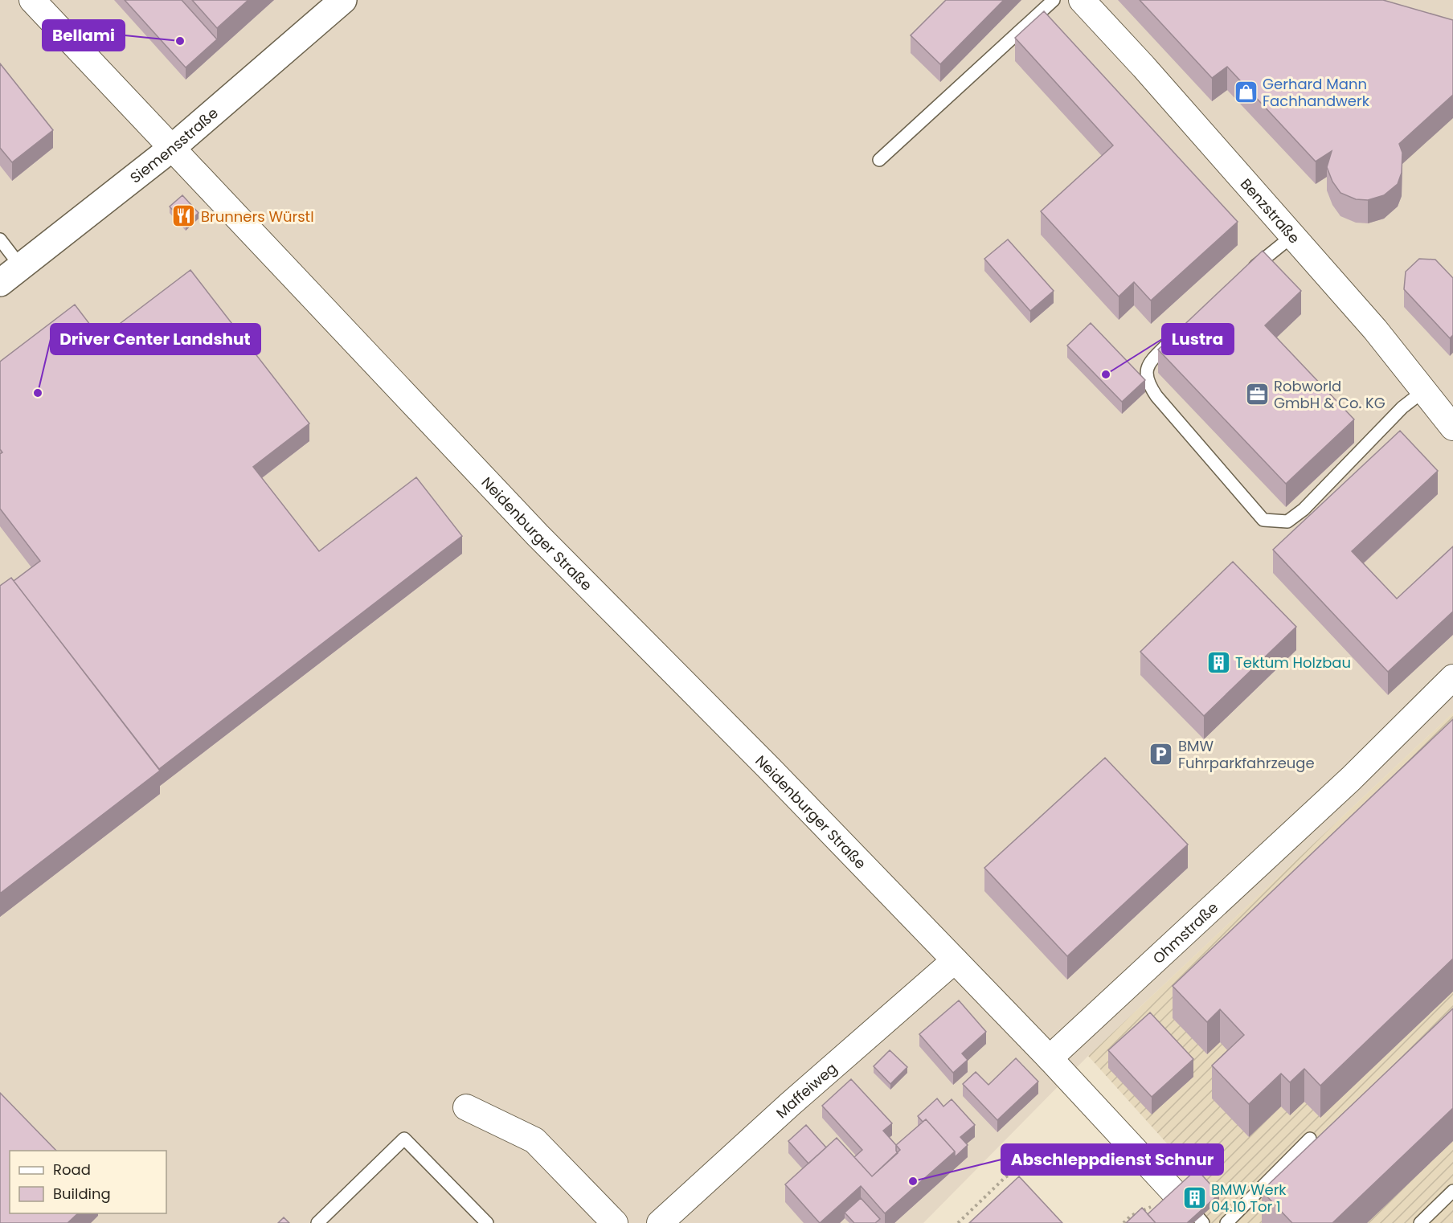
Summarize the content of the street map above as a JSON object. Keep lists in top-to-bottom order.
{
  "streets": {
    "main road": ["Siemensstraße"],
    "street": [
      "Benzstraße",
      "Neidenburger Straße",
      "Ohmstraße",
      "Maffeiweg"
    ]
  },
  "crossings": [
    ["Siemensstraße", "Neidenburger Straße"],
    ["Neidenburger Straße", "Ohmstraße"],
    ["Neidenburger Straße", "Maffeiweg"]
  ],
  "places": {
    "other": [
      "Bellami",
      "Lustra",
      "Driver Center Landshut",
      "Abschleppdienst Schnur"
    ],
    "shop": ["Gerhard Mann Fachhandwerk"],
    "restaurant": ["Brunners Würstl"],
    "office": ["Robworld GmbH & Co. KG"],
    "building": ["Tektum Holzbau", "BMW Werk 04.10 Tor 1"],
    "parking": ["BMW Fuhrparkfahrzeuge"]
  },
  "legend": ["Road", "Building"]
}
